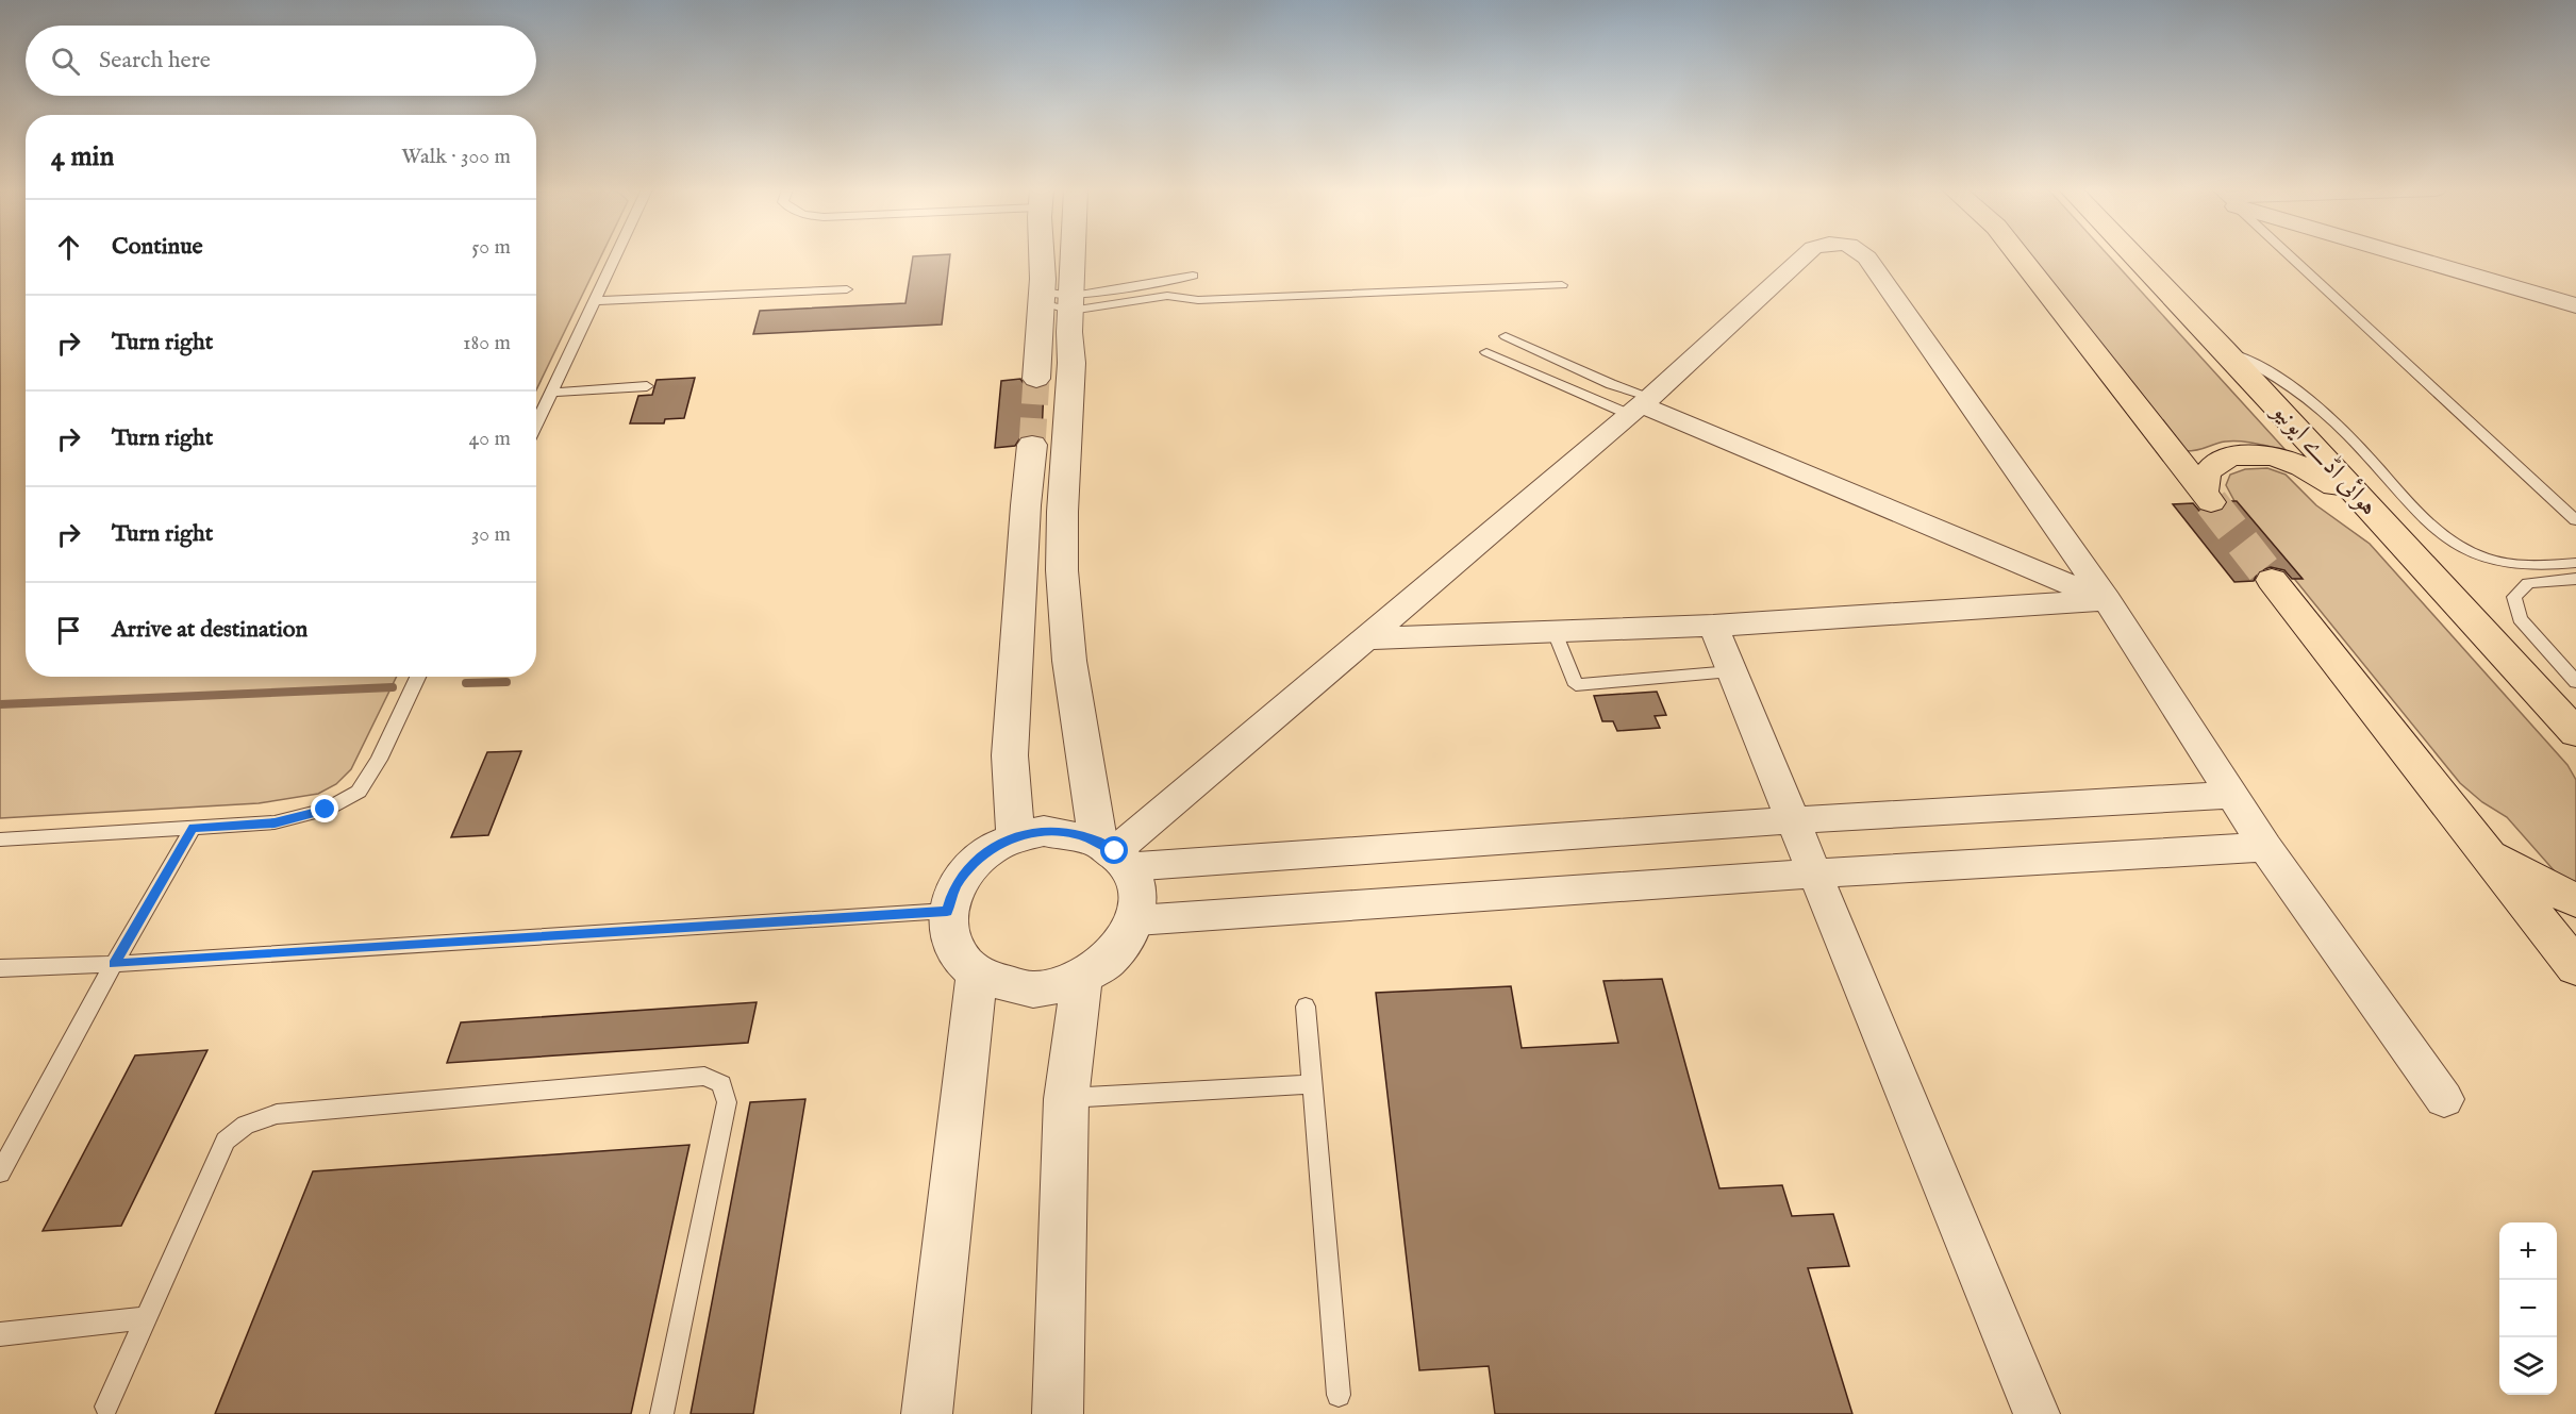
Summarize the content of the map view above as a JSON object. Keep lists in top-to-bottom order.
{
  "streets": {
    "main road": ["ہوائی اڈے ایونیو"]
  },
  "page": {
    "search": "Search here",
    "heading": ["4 min", "Walk · 300 m"],
    "list": [
      ["Continue", "50 m"],
      ["Turn right", "180 m"],
      ["Turn right", "40 m"],
      ["Turn right", "30 m"],
      "Arrive at destination"
    ],
    "map_buttons": ["+", "−"]
  }
}
